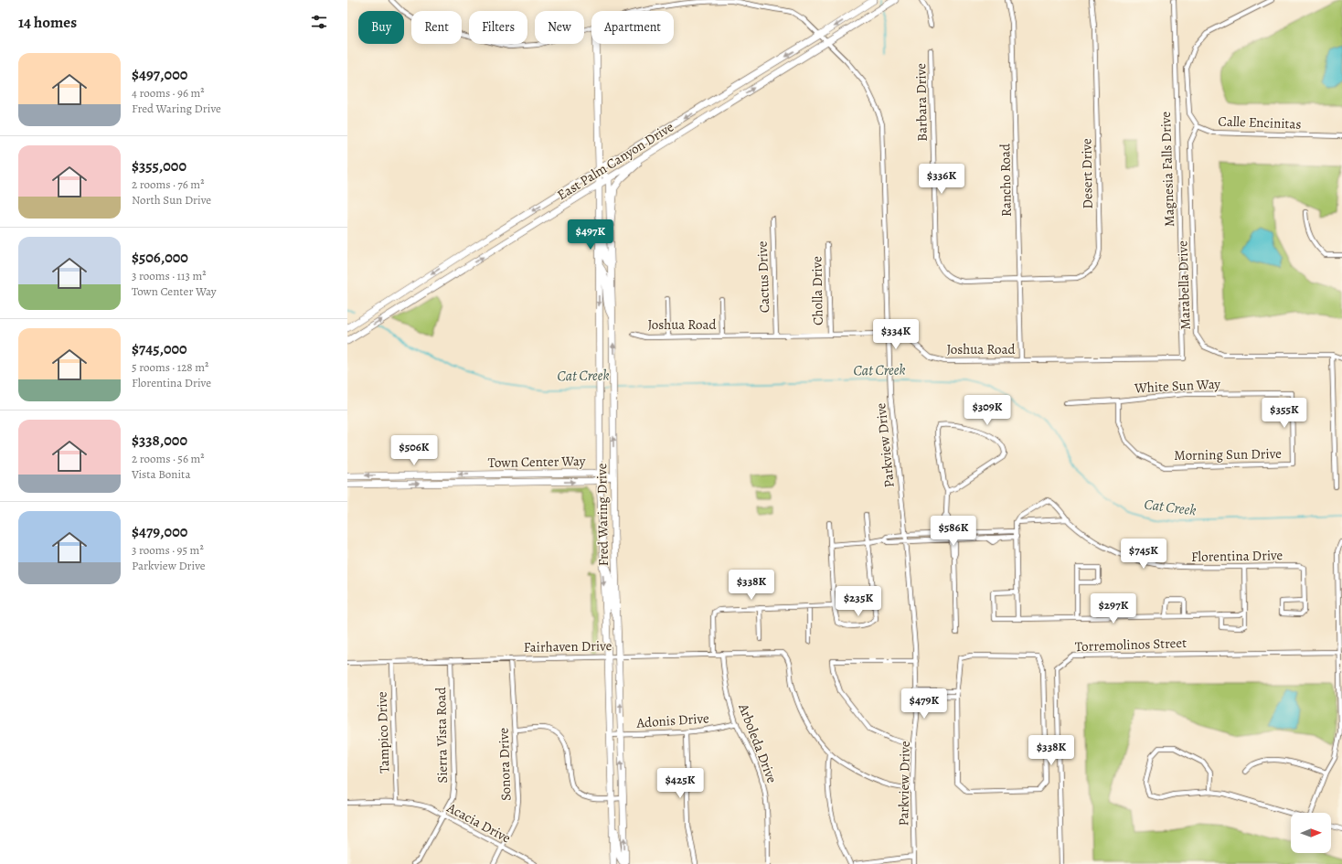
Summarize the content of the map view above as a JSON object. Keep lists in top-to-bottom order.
{
  "streets": {
    "main road": ["East Palm Canyon Drive", "Town Center Way", "Fred Waring Drive"],
    "street": [
      "Barbara Drive",
      "Calle Encinitas",
      "Magnesia Falls Drive",
      "Desert Drive",
      "Rancho Road",
      "Cactus Drive",
      "Marabella Drive",
      "Cholla Drive",
      "Joshua Road",
      "White Sun Way",
      "Parkview Drive",
      "Morning Sun Drive",
      "Florentina Drive",
      "Torremolinos Street",
      "Fairhaven Drive",
      "Adonis Drive",
      "Tampico Drive",
      "Sierra Vista Road",
      "Arboleda Drive",
      "Sonora Drive",
      "Acacia Drive"
    ]
  },
  "crossings": [
    ["Barbara Drive", "Desert Drive"],
    ["Barbara Drive", "Rancho Road"],
    ["Calle Encinitas", "Marabella Drive"],
    ["East Palm Canyon Drive", "Parkview Drive"],
    ["East Palm Canyon Drive", "Fred Waring Drive"],
    ["Magnesia Falls Drive", "Joshua Road"],
    ["Desert Drive", "Rancho Road"],
    ["Rancho Road", "Joshua Road"],
    ["Cactus Drive", "Joshua Road"],
    ["Cholla Drive", "Joshua Road"],
    ["Joshua Road", "Parkview Drive"],
    ["White Sun Way", "Morning Sun Drive"],
    ["Town Center Way", "Fred Waring Drive"],
    ["Fred Waring Drive", "Fairhaven Drive"],
    ["Fred Waring Drive", "Adonis Drive"],
    ["Fairhaven Drive", "Tampico Drive"],
    ["Fairhaven Drive", "Sierra Vista Road"],
    ["Fairhaven Drive", "Arboleda Drive"],
    ["Fairhaven Drive", "Sonora Drive"],
    ["Adonis Drive", "Arboleda Drive"],
    ["Tampico Drive", "Acacia Drive"],
    ["Sierra Vista Road", "Acacia Drive"],
    ["Sonora Drive", "Acacia Drive"]
  ],
  "water": ["Cat Creek"],
  "north": "right",
  "page": {
    "heading": "14 homes",
    "chip": [
      "Buy",
      "Rent",
      "Filters",
      "New",
      "Apartment"
    ],
    "list": [
      {
        "name": "$497,000",
        "note": "4 rooms · 96 m² · Fred Waring Drive"
      },
      {
        "name": "$355,000",
        "note": "2 rooms · 76 m² · North Sun Drive"
      },
      {
        "name": "$506,000",
        "note": "3 rooms · 113 m² · Town Center Way"
      },
      {
        "name": "$745,000",
        "note": "5 rooms · 128 m² · Florentina Drive"
      },
      {
        "name": "$338,000",
        "note": "2 rooms · 56 m² · Vista Bonita"
      },
      {
        "name": "$479,000",
        "note": "3 rooms · 95 m² · Parkview Drive"
      }
    ],
    "price": [
      "$336K",
      "$497K",
      "$334K",
      "$309K",
      "$355K",
      "$506K",
      "$586K",
      "$745K",
      "$338K",
      "$235K",
      "$297K",
      "$479K",
      "$338K",
      "$425K"
    ]
  }
}
